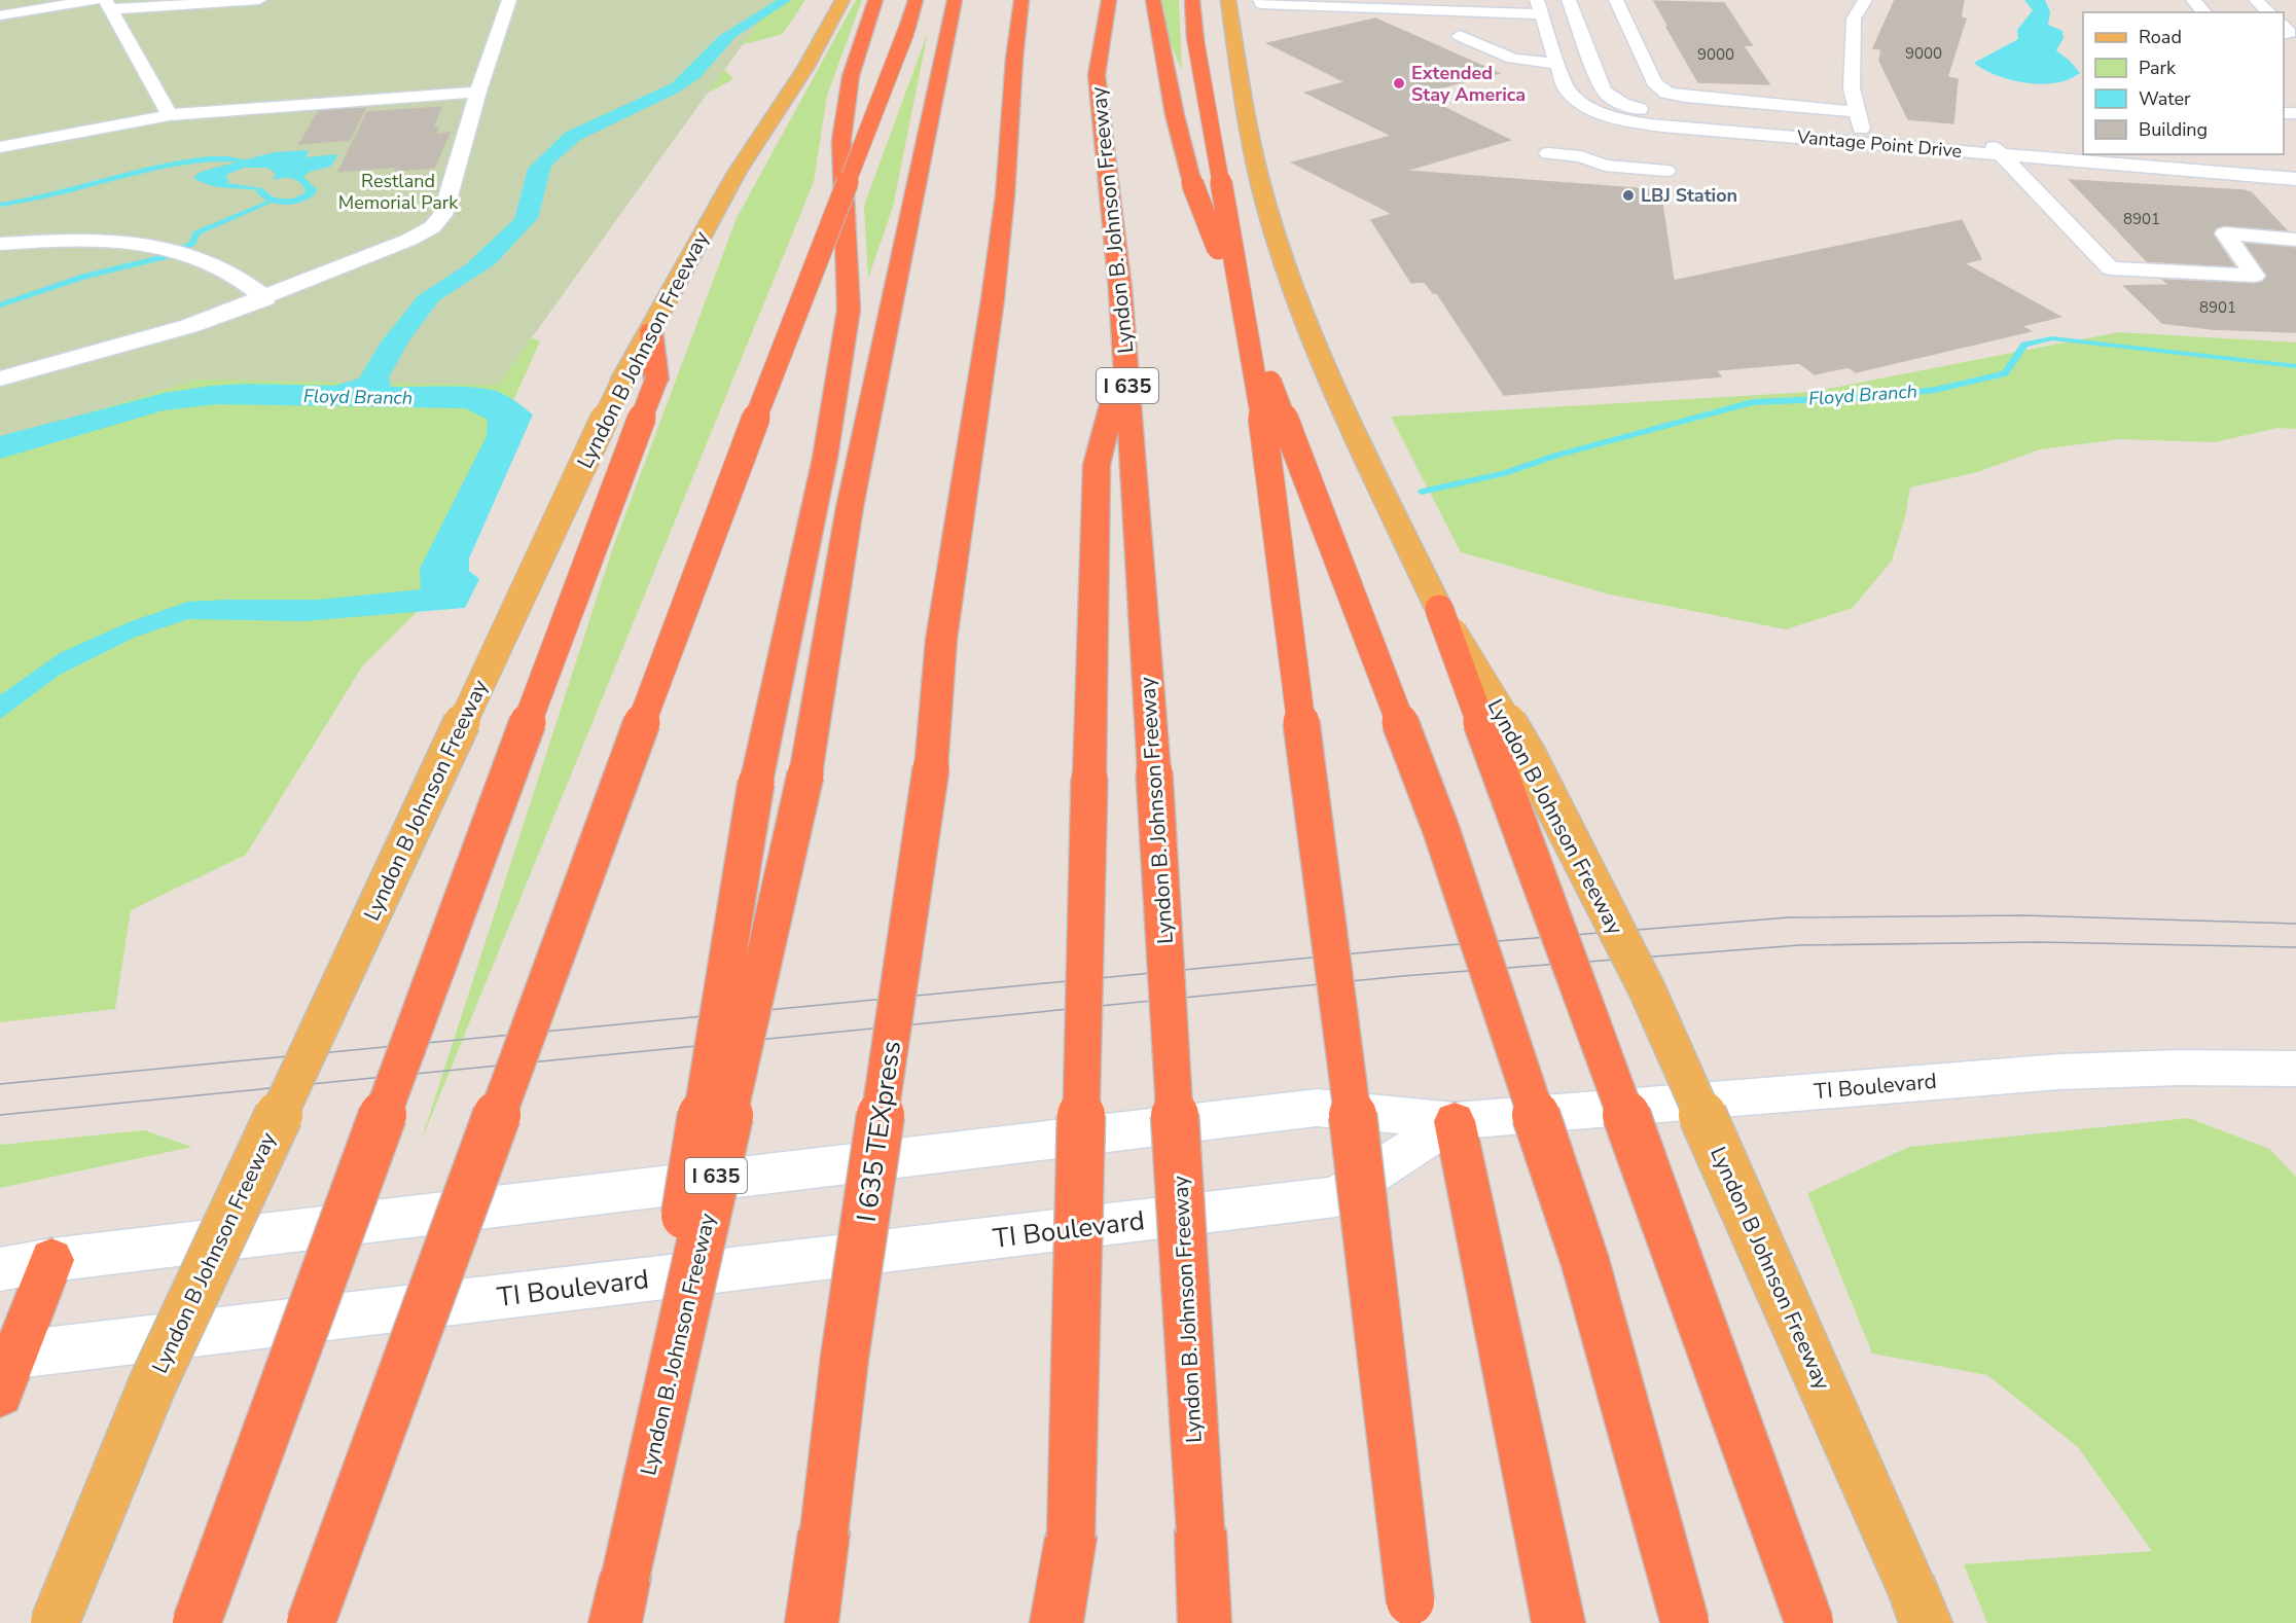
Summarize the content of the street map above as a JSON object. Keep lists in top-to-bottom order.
{
  "streets": {
    "highway": ["Lyndon B. Johnson Freeway", "I 635", "I 635 TEXpress"],
    "main road": ["Lyndon B Johnson Freeway"],
    "street": ["Vantage Point Drive", "TI Boulevard"]
  },
  "water": ["Floyd Branch"],
  "parks": ["Restland Memorial Park"],
  "places": ["Extended Stay America", "LBJ Station"],
  "house_numbers": [
    "9000",
    "9000",
    "8901",
    "8901"
  ],
  "legend": [
    "Road",
    "Park",
    "Water",
    "Building"
  ]
}
